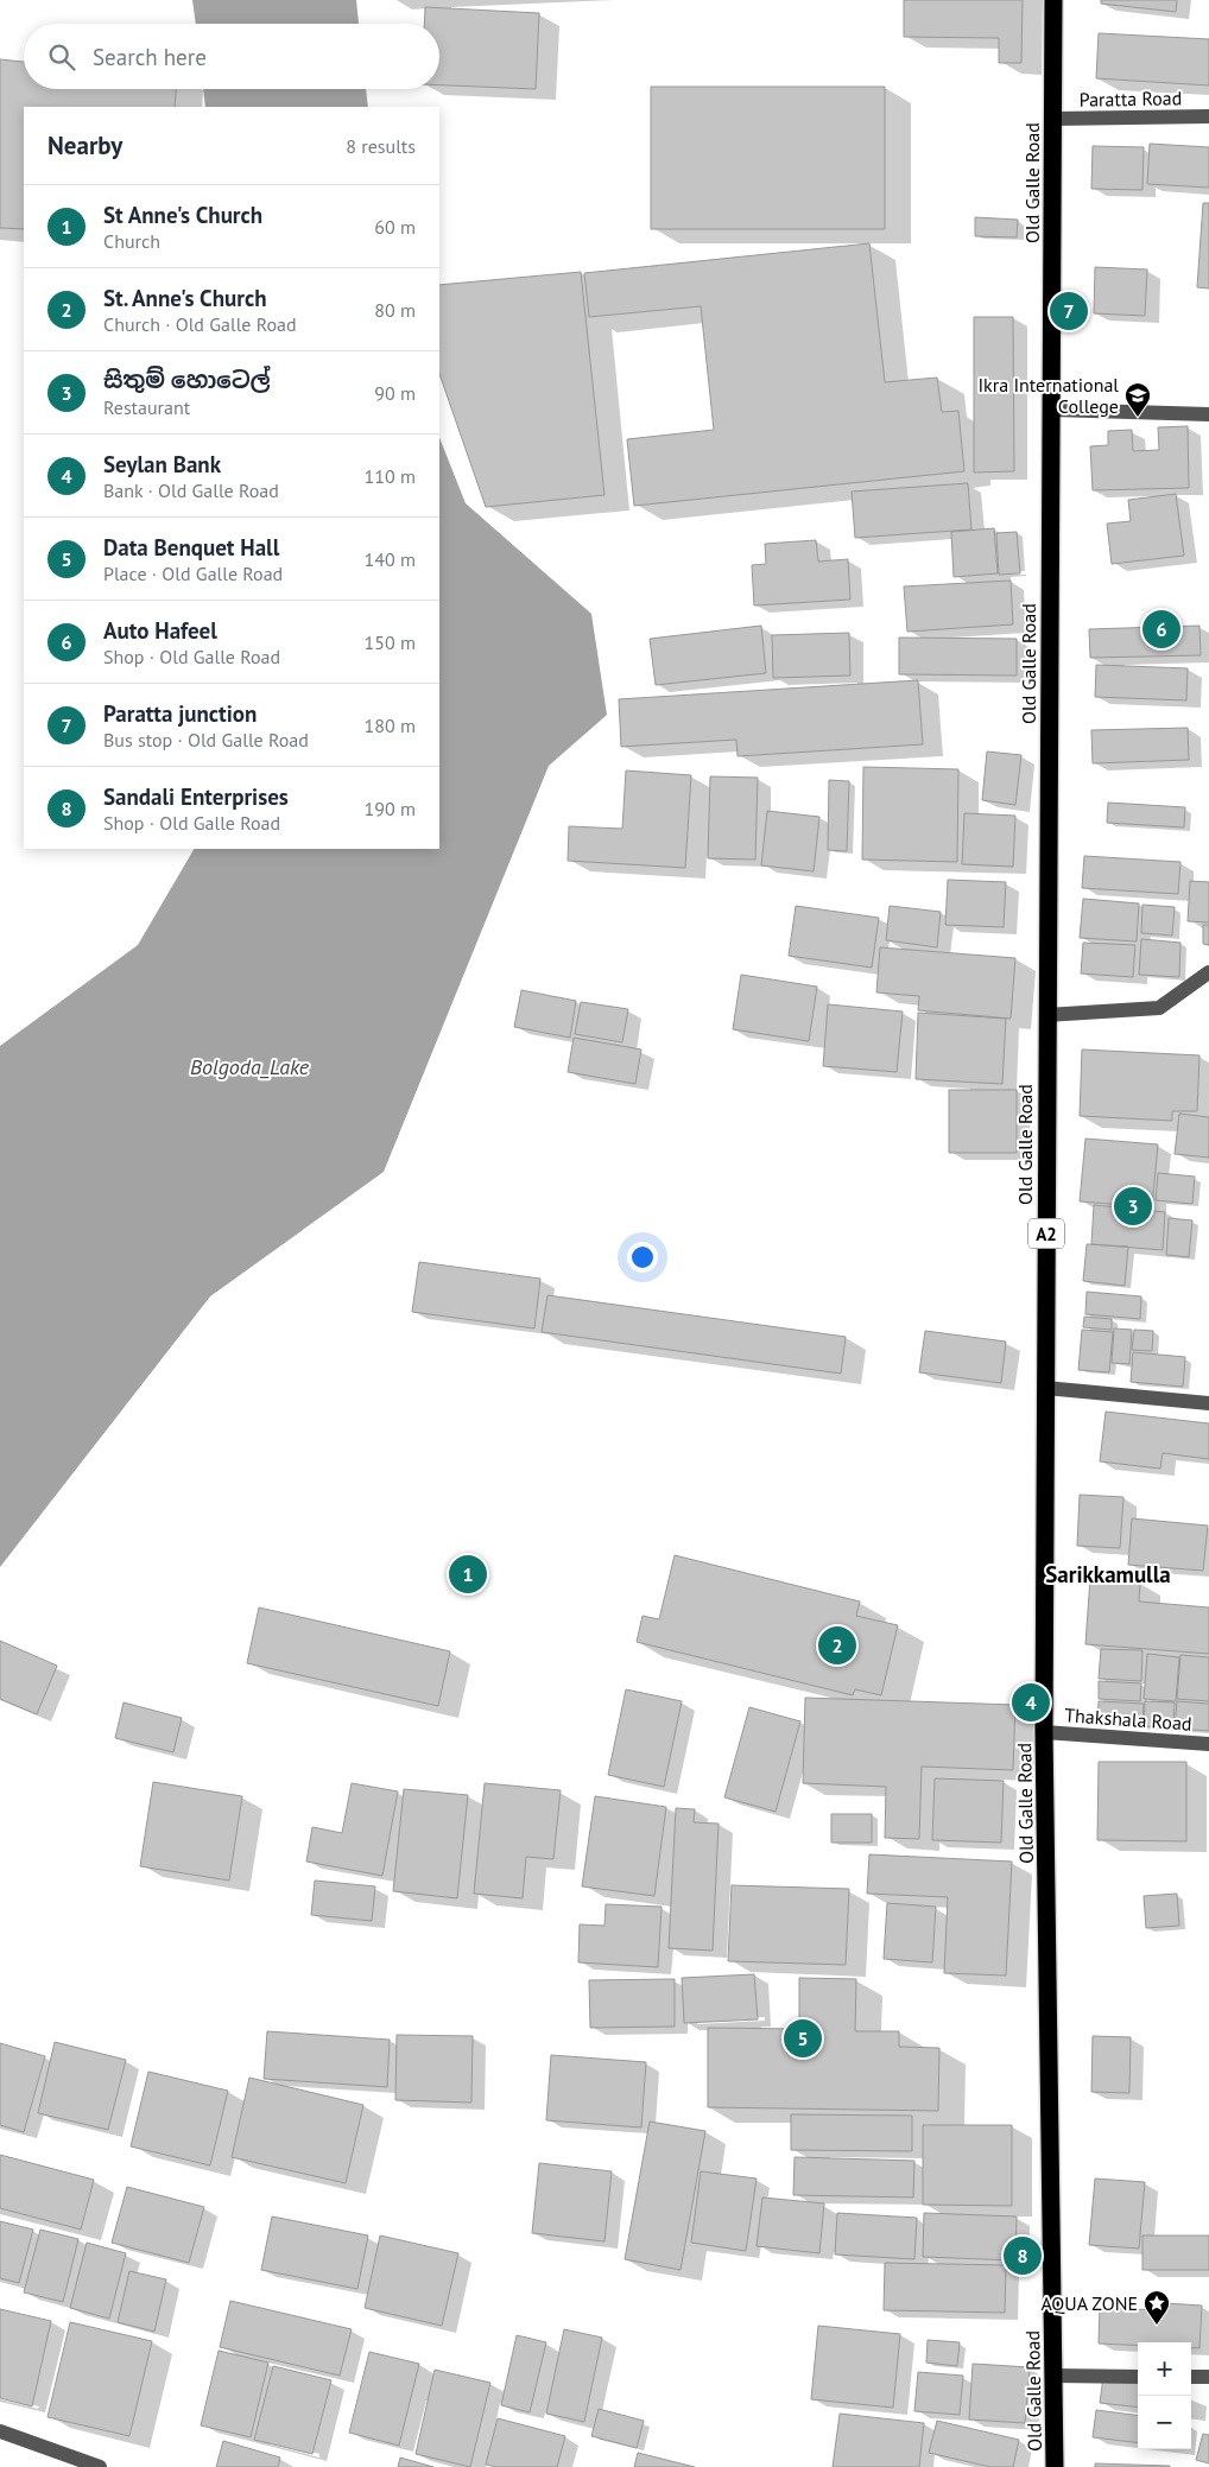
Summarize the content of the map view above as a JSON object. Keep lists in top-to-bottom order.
{
  "streets": {
    "highway": ["Old Galle Road", "A2"],
    "street": ["Paratta Road", "Thakshala Road"]
  },
  "crossings": [
    ["Paratta Road", "Old Galle Road"],
    ["Old Galle Road", "Thakshala Road"]
  ],
  "districts": ["Sarikkamulla"],
  "water": ["Bolgoda_Lake"],
  "places": {
    "school or university": ["Ikra International College"],
    "place": ["AQUA ZONE"]
  },
  "page": {
    "search": "Search here",
    "heading": ["Nearby", "8 results"],
    "list": [
      {
        "mark": "1",
        "name": "St Anne's Church",
        "note": "Church",
        "value": "60 m"
      },
      {
        "mark": "2",
        "name": "St. Anne's Church",
        "note": "Church · Old Galle Road",
        "value": "80 m"
      },
      {
        "mark": "3",
        "name": "සිතුම් හොටෙල්",
        "note": "Restaurant",
        "value": "90 m"
      },
      {
        "mark": "4",
        "name": "Seylan Bank",
        "note": "Bank · Old Galle Road",
        "value": "110 m"
      },
      {
        "mark": "5",
        "name": "Data Benquet Hall",
        "note": "Place · Old Galle Road",
        "value": "140 m"
      },
      {
        "mark": "6",
        "name": "Auto Hafeel",
        "note": "Shop · Old Galle Road",
        "value": "150 m"
      },
      {
        "mark": "7",
        "name": "Paratta junction",
        "note": "Bus stop · Old Galle Road",
        "value": "180 m"
      },
      {
        "mark": "8",
        "name": "Sandali Enterprises",
        "note": "Shop · Old Galle Road",
        "value": "190 m"
      }
    ],
    "pins": [
      "7",
      "6",
      "3",
      "1",
      "2",
      "4",
      "5",
      "8"
    ],
    "map_buttons": ["+", "−"]
  }
}
